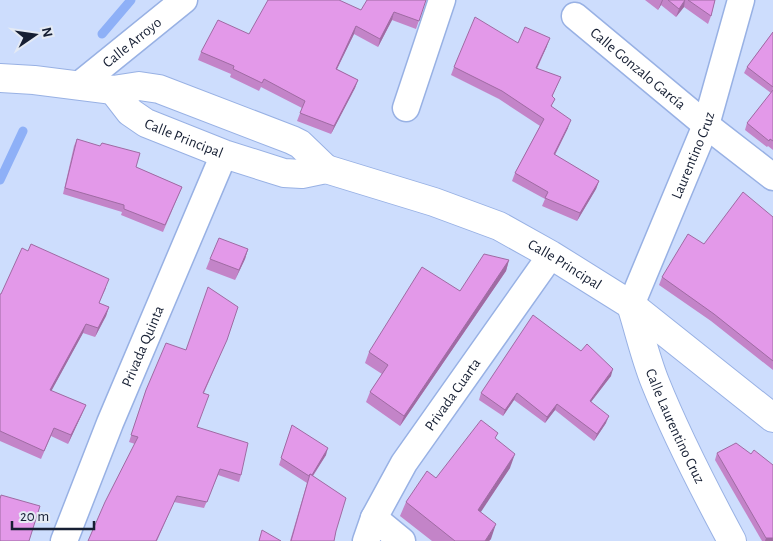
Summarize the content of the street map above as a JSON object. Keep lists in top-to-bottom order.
{
  "streets": {
    "street": [
      "Calle Arroyo",
      "Calle Gonzalo García",
      "Calle Principal",
      "Laurentino Cruz",
      "Privada Quinta",
      "Privada Cuarta",
      "Calle Laurentino Cruz"
    ]
  },
  "crossings": [
    ["Calle Arroyo", "Calle Principal"],
    ["Calle Gonzalo García", "Laurentino Cruz"],
    ["Calle Principal", "Laurentino Cruz"],
    ["Calle Principal", "Privada Quinta"],
    ["Calle Principal", "Privada Cuarta"],
    ["Calle Principal", "Calle Laurentino Cruz"],
    ["Laurentino Cruz", "Calle Laurentino Cruz"]
  ],
  "scale_bar": "20 m",
  "north": "right"
}
